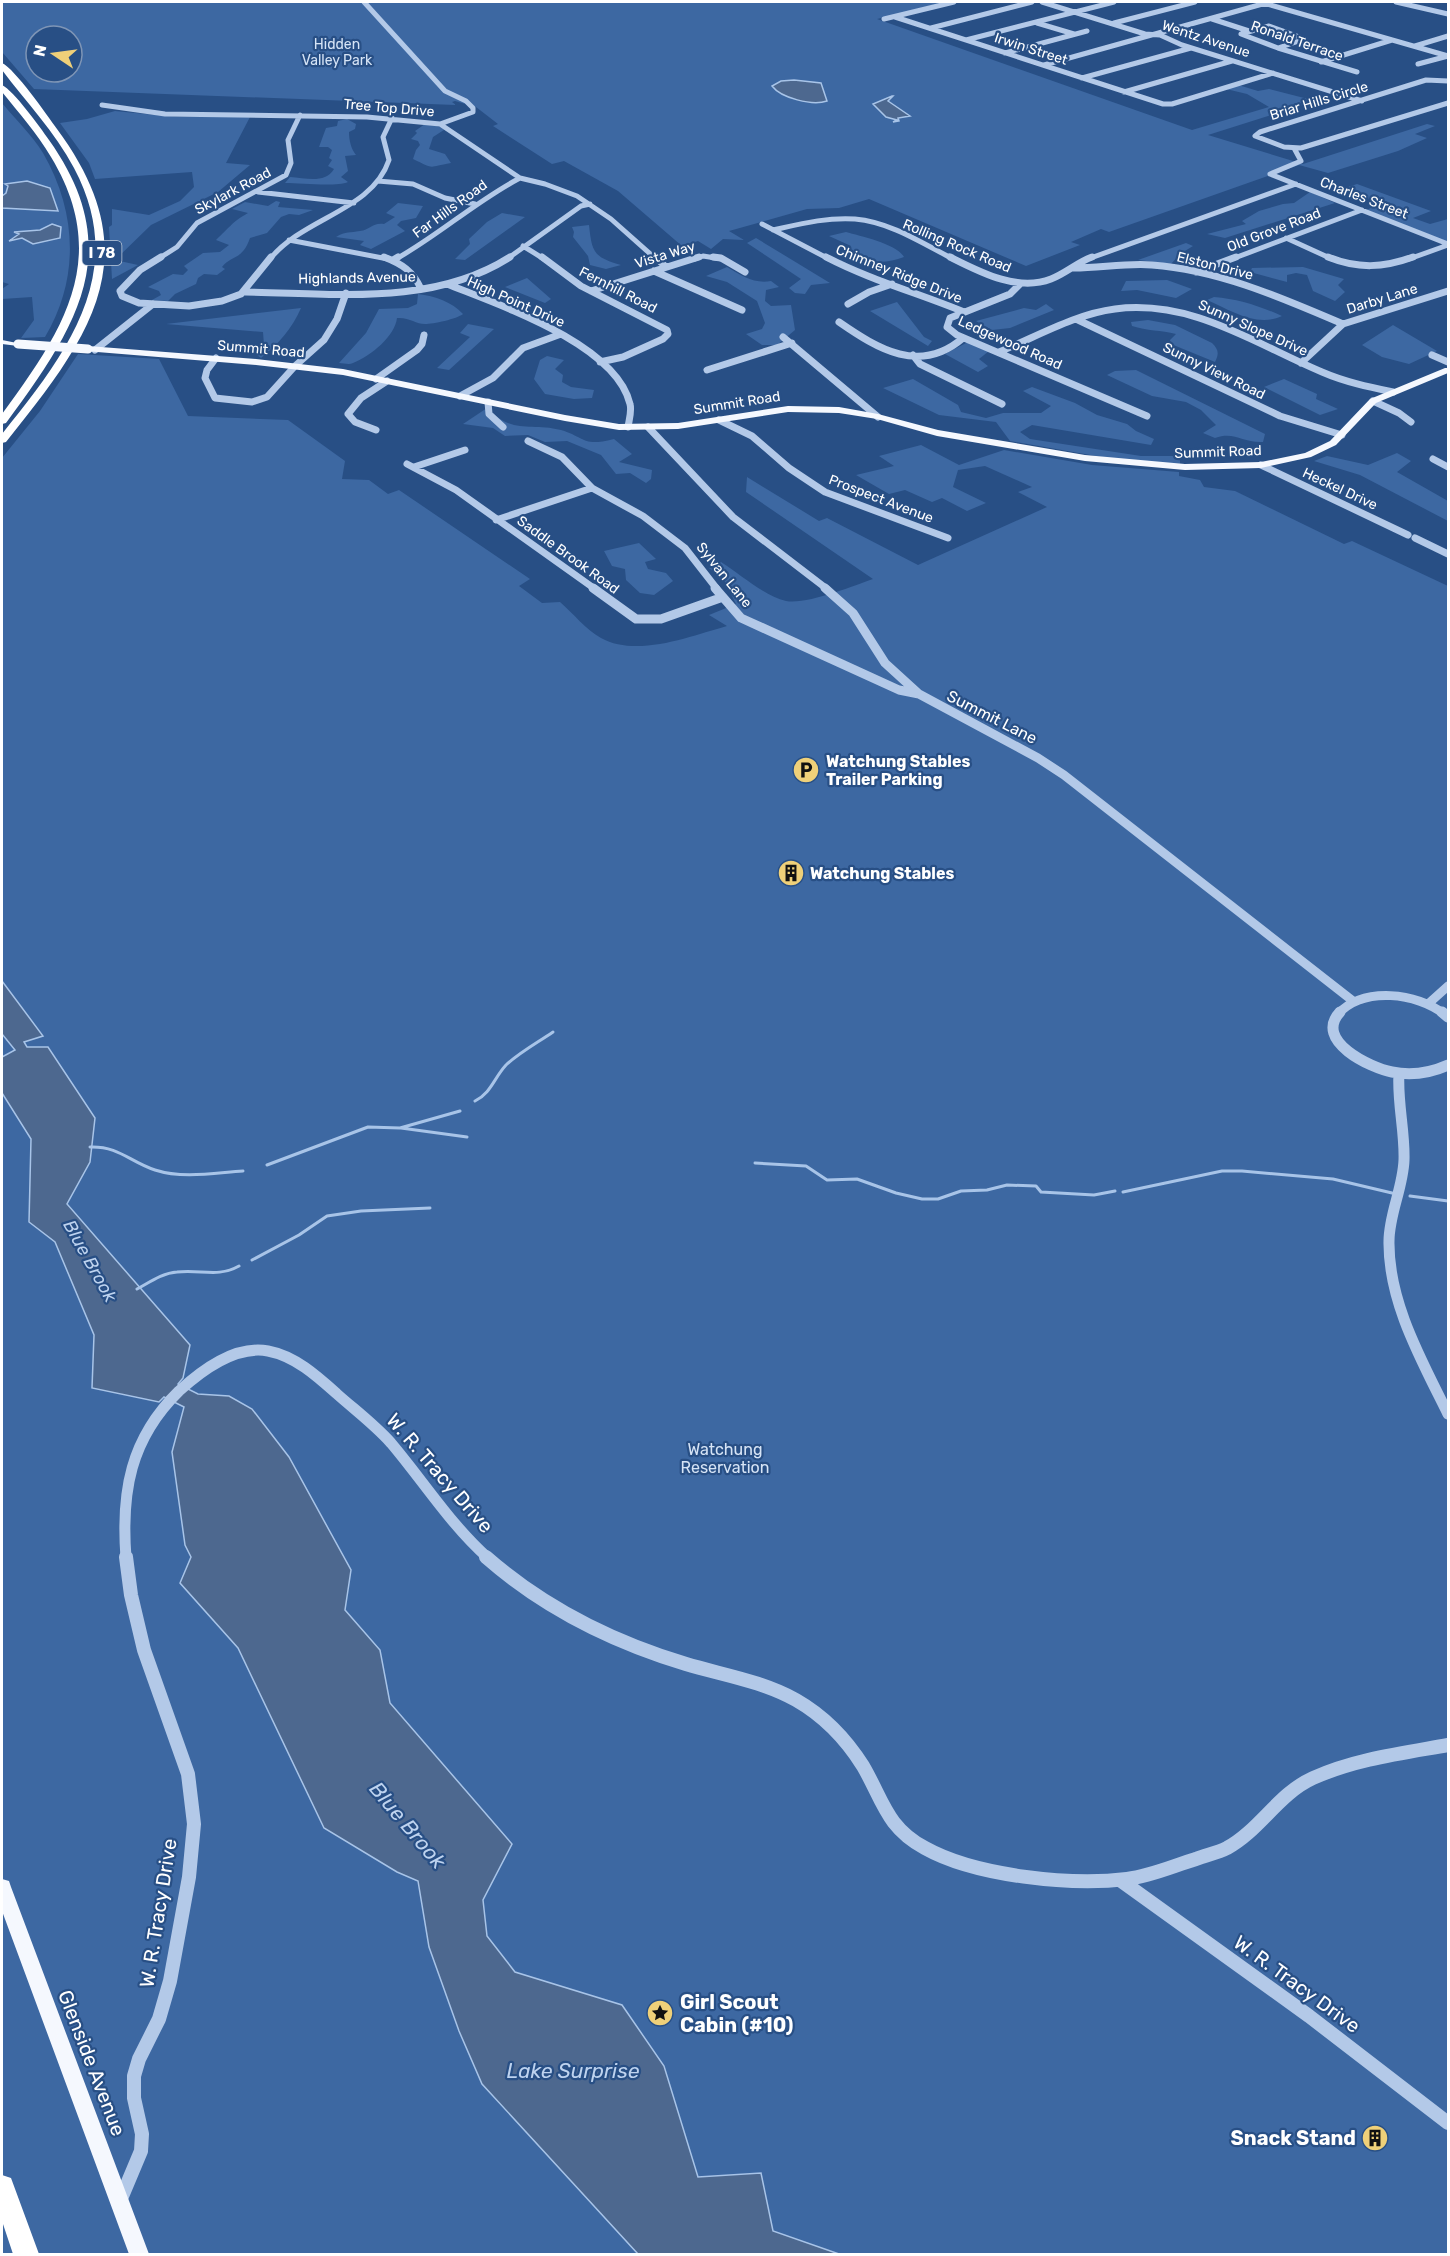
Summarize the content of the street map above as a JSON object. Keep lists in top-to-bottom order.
{
  "streets": {
    "highway": ["I 78"],
    "main road": ["Summit Road", "Glenside Avenue"],
    "street": [
      "Wentz Avenue",
      "Ronald Terrace",
      "Irwin Street",
      "Briar Hills Circle",
      "Tree Top Drive",
      "Skylark Road",
      "Charles Street",
      "Far Hills Road",
      "Old Grove Road",
      "Rolling Rock Road",
      "Vista Way",
      "Elston Drive",
      "Chimney Ridge Drive",
      "Highlands Avenue",
      "Fernhill Road",
      "Darby Lane",
      "High Point Drive",
      "Sunny Slope Drive",
      "Ledgewood Road",
      "Sunny View Road",
      "Heckel Drive",
      "Prospect Avenue",
      "Saddle Brook Road",
      "Sylvan Lane",
      "Summit Lane",
      "W. R. Tracy Drive"
    ]
  },
  "crossings": [
    ["Wentz Avenue", "Irwin Street"],
    ["Wentz Avenue", "Briar Hills Circle"],
    ["Briar Hills Circle", "Charles Street"],
    ["Tree Top Drive", "Skylark Road"],
    ["Tree Top Drive", "Far Hills Road"],
    ["Tree Top Drive", "Vista Way"],
    ["Tree Top Drive", "Highlands Avenue"],
    ["Charles Street", "Old Grove Road"],
    ["Charles Street", "Rolling Rock Road"],
    ["Old Grove Road", "Elston Drive"],
    ["Rolling Rock Road", "Elston Drive"],
    ["Rolling Rock Road", "Chimney Ridge Drive"],
    ["Rolling Rock Road", "Ledgewood Road"],
    ["Vista Way", "Fernhill Road"],
    ["Elston Drive", "Darby Lane"],
    ["Chimney Ridge Drive", "Ledgewood Road"],
    ["Highlands Avenue", "Fernhill Road"],
    ["Highlands Avenue", "High Point Drive"],
    ["Fernhill Road", "High Point Drive"],
    ["Darby Lane", "Sunny Slope Drive"],
    ["High Point Drive", "Summit Road"],
    ["Sunny Slope Drive", "Ledgewood Road"],
    ["Sunny Slope Drive", "Summit Road"],
    ["Sunny Slope Drive", "Sunny View Road"],
    ["Summit Road", "Sunny View Road"],
    ["Summit Road", "Heckel Drive"],
    ["Summit Road", "Prospect Avenue"],
    ["Summit Road", "Summit Lane"],
    ["Saddle Brook Road", "Sylvan Lane"],
    ["Sylvan Lane", "Summit Lane"],
    ["W. R. Tracy Drive", "Glenside Avenue"]
  ],
  "water": ["Blue Brook", "Lake Surprise"],
  "parks": ["Hidden Valley Park", "Watchung Reservation"],
  "places": {
    "parking": ["Watchung Stables Trailer Parking"],
    "building": ["Watchung Stables", "Snack Stand"],
    "place": ["Girl Scout Cabin (#10)"]
  },
  "north": "left"
}
